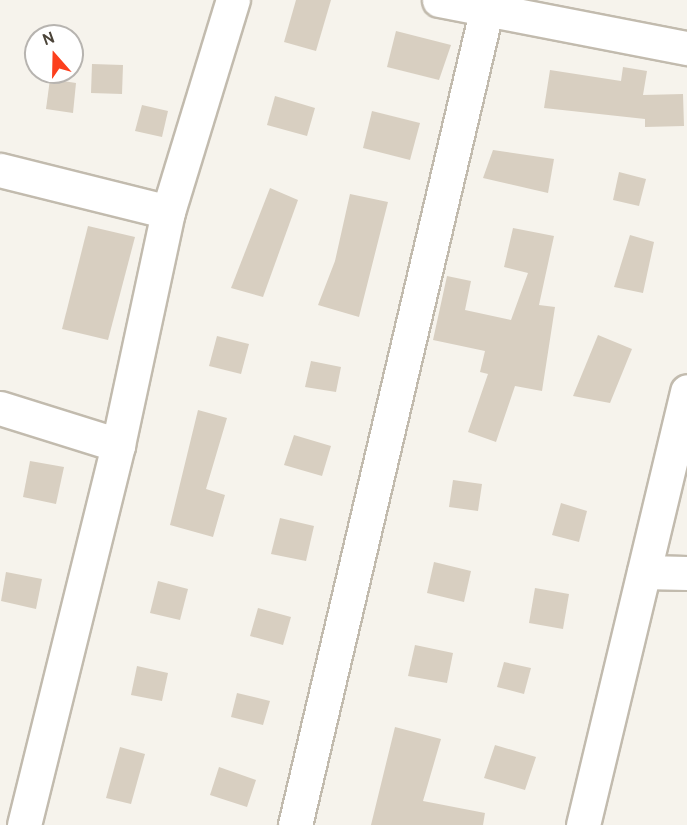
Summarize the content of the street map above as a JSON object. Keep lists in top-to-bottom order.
{
  "north": "top"
}
